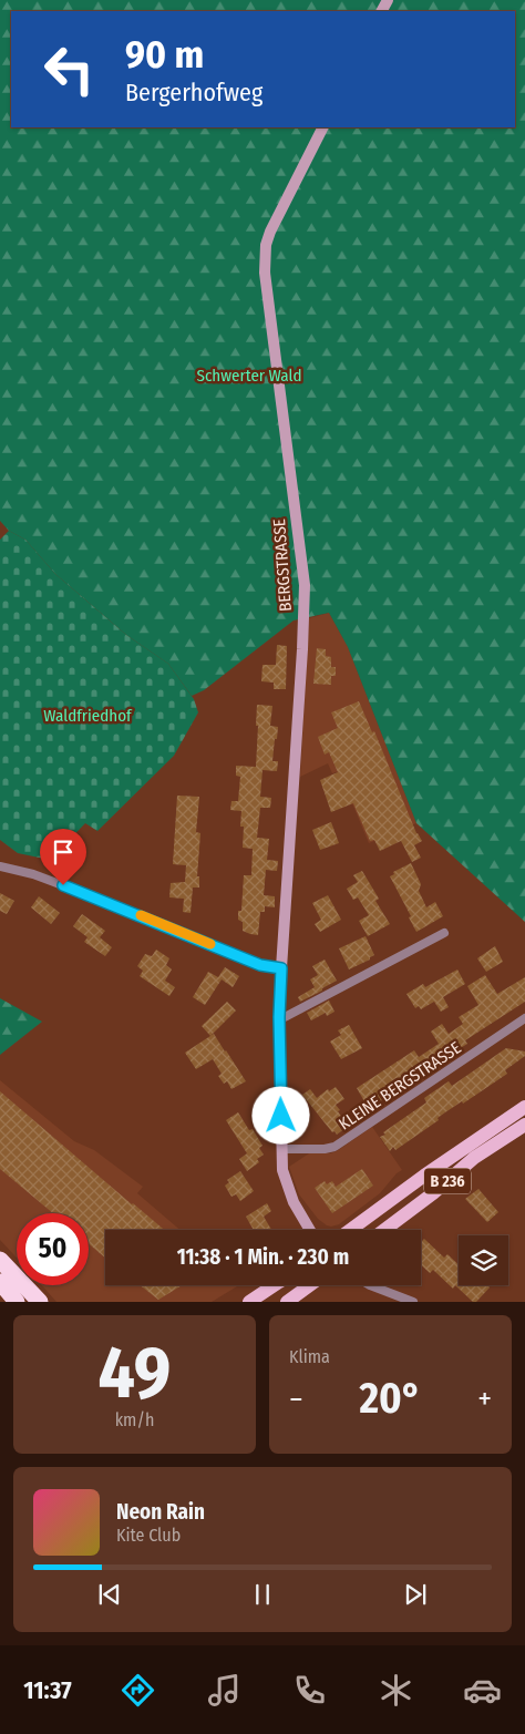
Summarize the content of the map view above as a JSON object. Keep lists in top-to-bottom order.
{
  "streets": {
    "main road": ["BERGSTRASSE", "B 236"],
    "street": ["KLEINE BERGSTRASSE"]
  },
  "crossings": [
    ["BERGSTRASSE", "KLEINE BERGSTRASSE"]
  ],
  "parks": ["Schwerter Wald", "Waldfriedhof"],
  "page": {
    "turn": ["90 m", "Bergerhofweg"],
    "limit": "50",
    "trip": "11:38 · 1 Min. · 230 m",
    "tile": [
      ["49", "km/h"],
      "Klima"
    ],
    "heat": ["−", "20°", "+"],
    "song": ["Neon Rain", "Kite Club"],
    "tabs": "11:37"
  }
}
